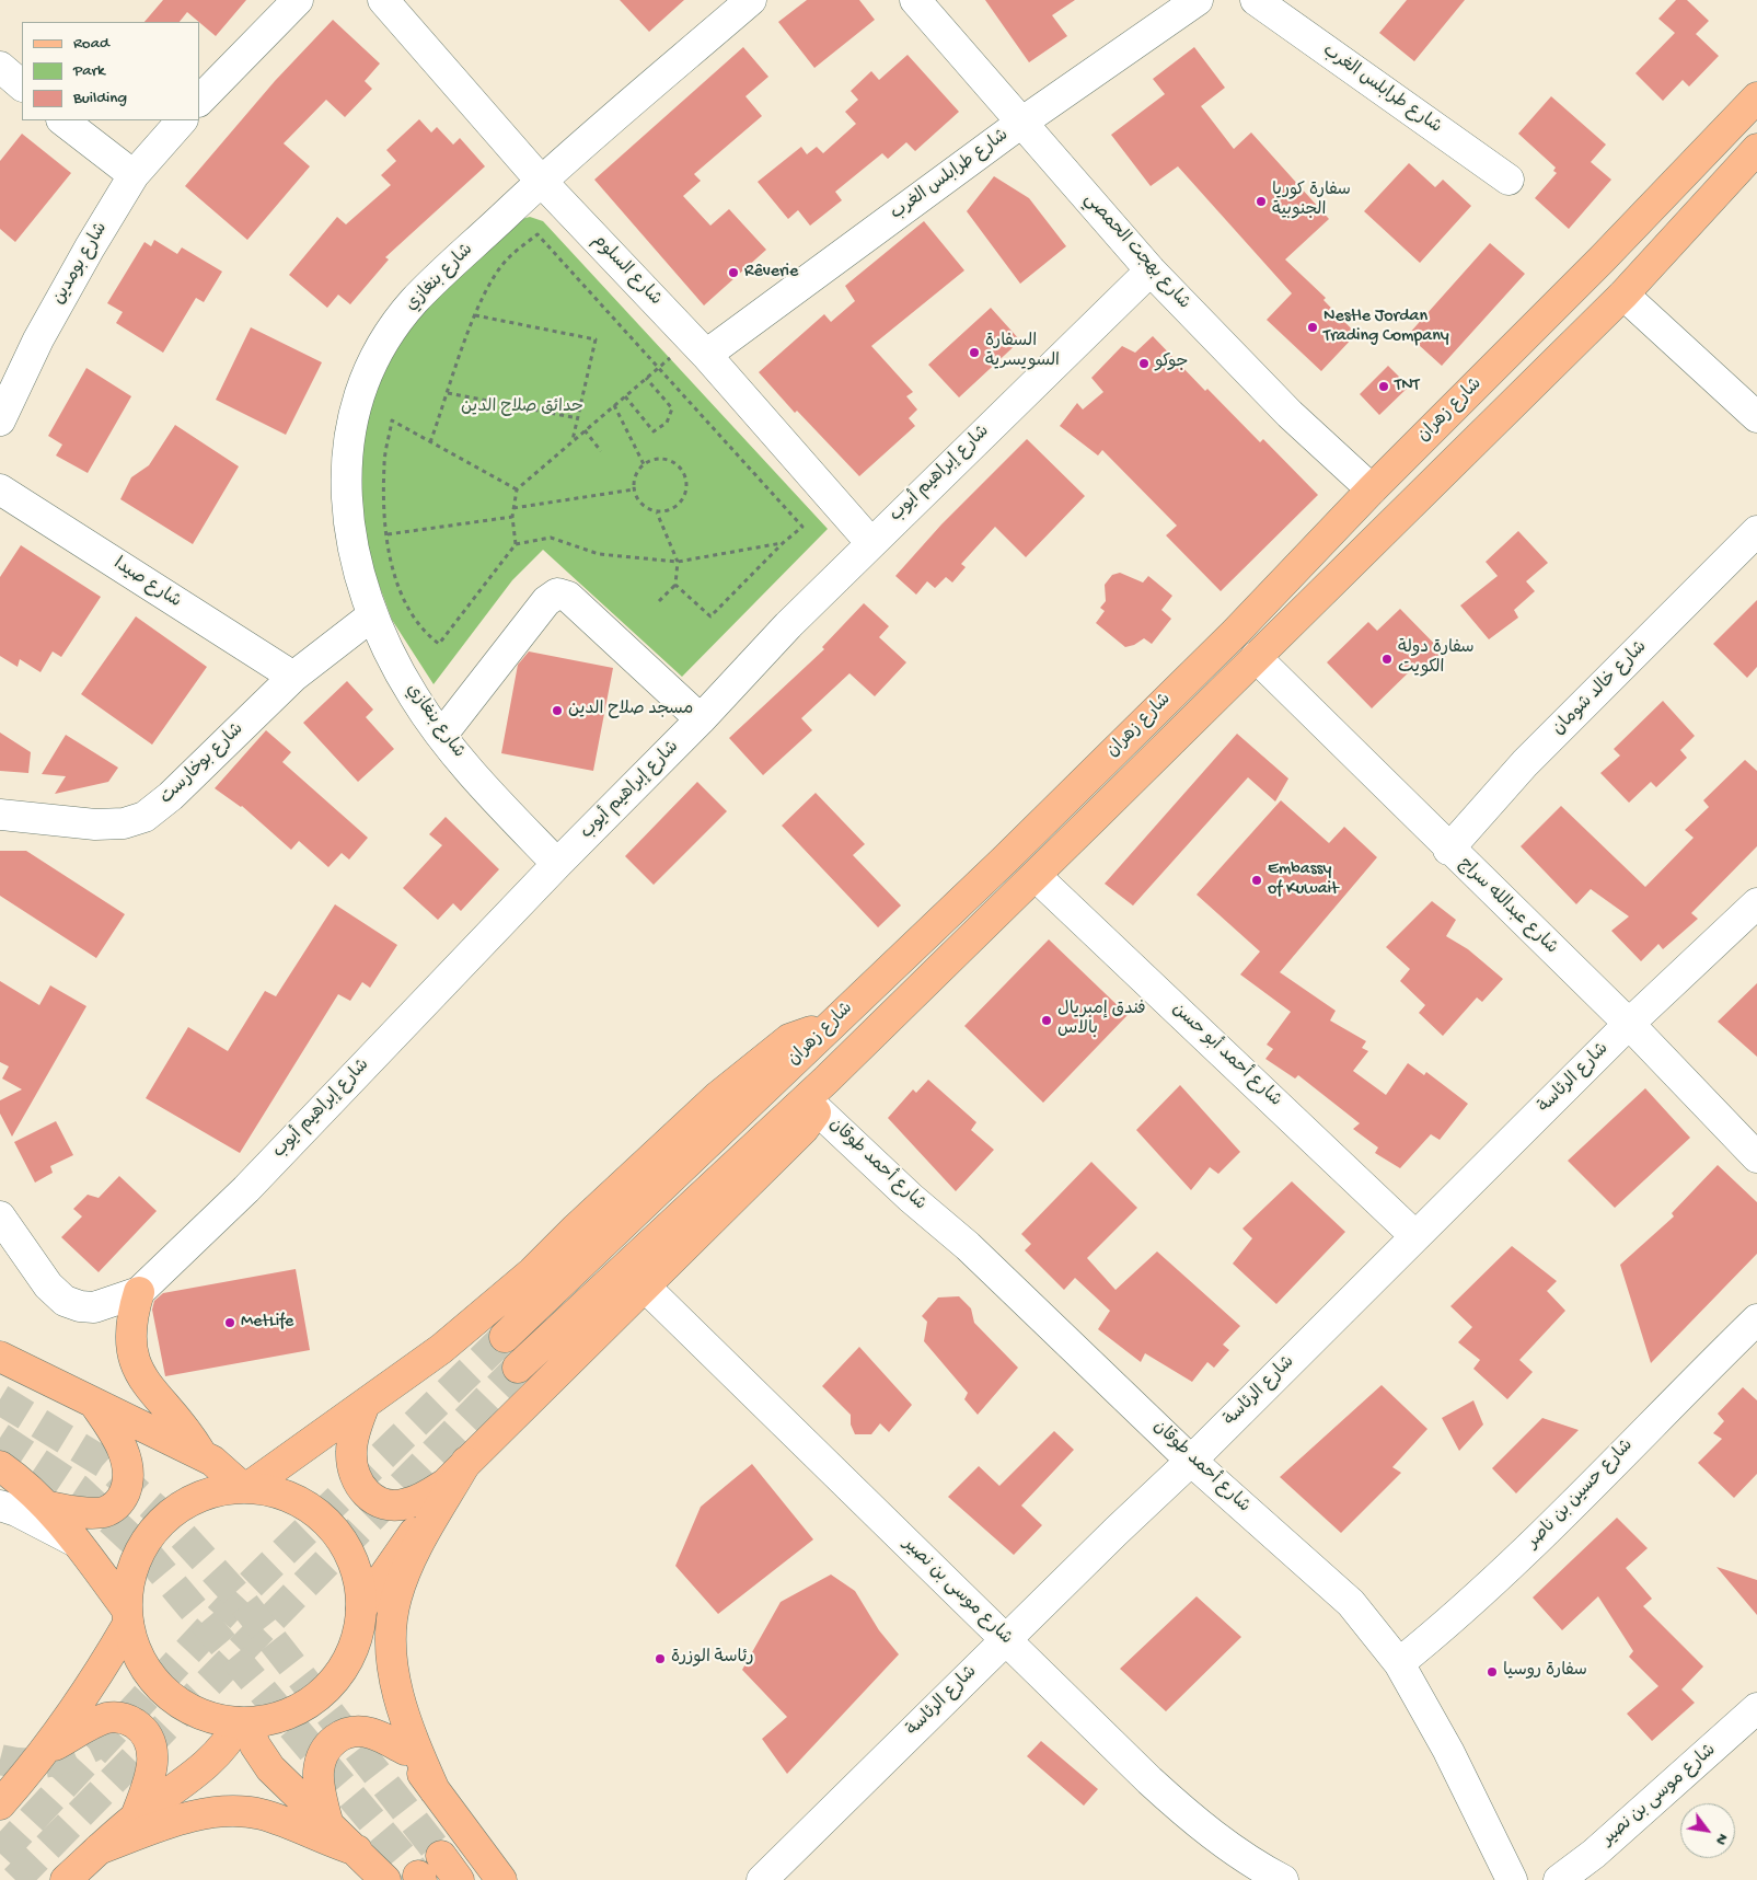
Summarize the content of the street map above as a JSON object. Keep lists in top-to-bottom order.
{
  "streets": {
    "main road": ["شارع زهران"],
    "street": [
      "شارع طرابلس الغرب",
      "شارع بهجت الحمصي",
      "شارع بومدين",
      "شارع السلوم",
      "شارع بنغازي",
      "شارع إبراهيم أيوب",
      "شارع صيدا",
      "شارع خالد شومان",
      "شارع بوخارست",
      "شارع عبدالله سراج",
      "شارع أحمد أبو حسن",
      "شارع الرئاسة",
      "شارع أحمد طوقان",
      "شارع حسين بن ناصر",
      "شارع موسى بن نصير"
    ]
  },
  "crossings": [
    ["شارع طرابلس الغرب", "شارع بهجت الحمصي"],
    ["شارع طرابلس الغرب", "شارع السلوم"],
    ["شارع بهجت الحمصي", "شارع زهران"],
    ["شارع بهجت الحمصي", "شارع إبراهيم أيوب"],
    ["شارع السلوم", "شارع بنغازي"],
    ["شارع السلوم", "شارع إبراهيم أيوب"],
    ["شارع بنغازي", "شارع إبراهيم أيوب"],
    ["شارع بنغازي", "شارع بوخارست"],
    ["شارع زهران", "شارع عبدالله سراج"],
    ["شارع زهران", "شارع أحمد أبو حسن"],
    ["شارع صيدا", "شارع بوخارست"],
    ["شارع خالد شومان", "شارع عبدالله سراج"],
    ["شارع عبدالله سراج", "شارع الرئاسة"],
    ["شارع أحمد أبو حسن", "شارع الرئاسة"],
    ["شارع الرئاسة", "شارع أحمد طوقان"],
    ["شارع الرئاسة", "شارع موسى بن نصير"],
    ["شارع أحمد طوقان", "شارع حسين بن ناصر"]
  ],
  "parks": ["حدائق صلاح الدين"],
  "places": [
    "سفارة كوريا الجنوبية",
    "Rêverie",
    "Nestle Jordan Trading Company",
    "السفارة السويسرية",
    "جوكو",
    "TNT",
    "سفارة دولة الكويت",
    "مسجد صلاح الدين",
    "Embassy of Kuwait",
    "فندق إمبريال بالاس",
    "MetLife",
    "رئاسة الوزرة",
    "سفارة روسيا"
  ],
  "legend": ["Road", "Park", "Building"],
  "north": "bottom right"
}
